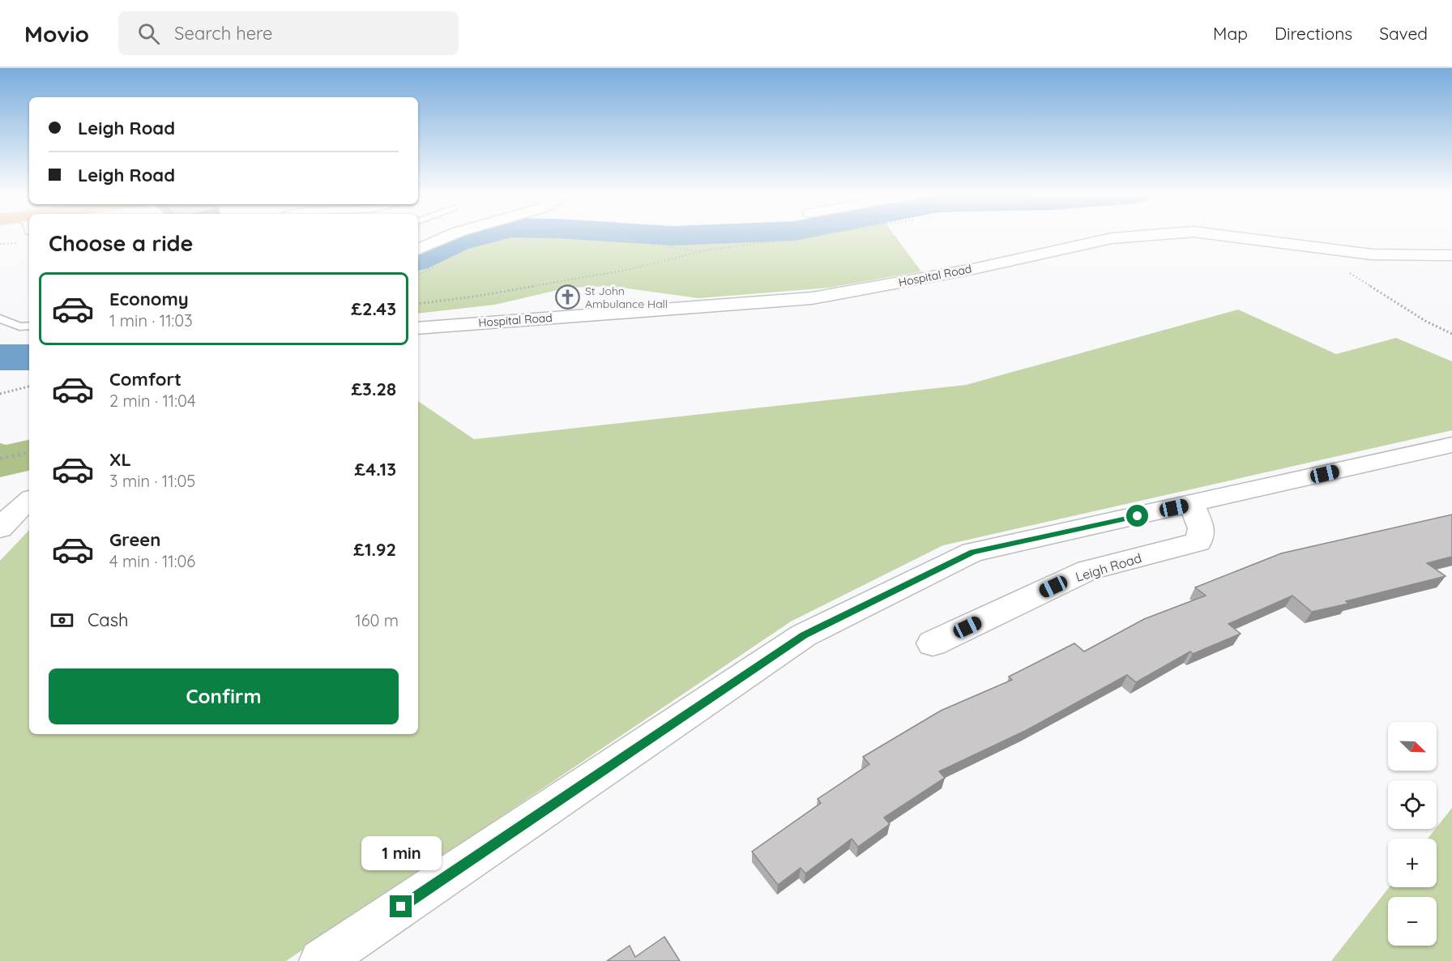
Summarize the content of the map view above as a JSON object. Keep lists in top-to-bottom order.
{
  "streets": {
    "street": ["Hospital Road", "Leigh Road"]
  },
  "places": {
    "church": ["St John Ambulance Hall"]
  },
  "north": "bottom right",
  "page": {
    "header": "Movio",
    "search": "Search here",
    "nav": ["Map", "Directions", "Saved"],
    "banner": ["Leigh Road", "Leigh Road"],
    "heading": "Choose a ride",
    "list": [
      {
        "name": "Economy",
        "note": "1 min · 11:03",
        "value": "£2.43"
      },
      {
        "name": "Comfort",
        "note": "2 min · 11:04",
        "value": "£3.28"
      },
      {
        "name": "XL",
        "note": "3 min · 11:05",
        "value": "£4.13"
      },
      {
        "name": "Green",
        "note": "4 min · 11:06",
        "value": "£1.92"
      }
    ],
    "pay": ["Cash", "160 m"],
    "buttons": "Confirm",
    "map_buttons": ["+", "−"],
    "bubble": "1 min"
  }
}
